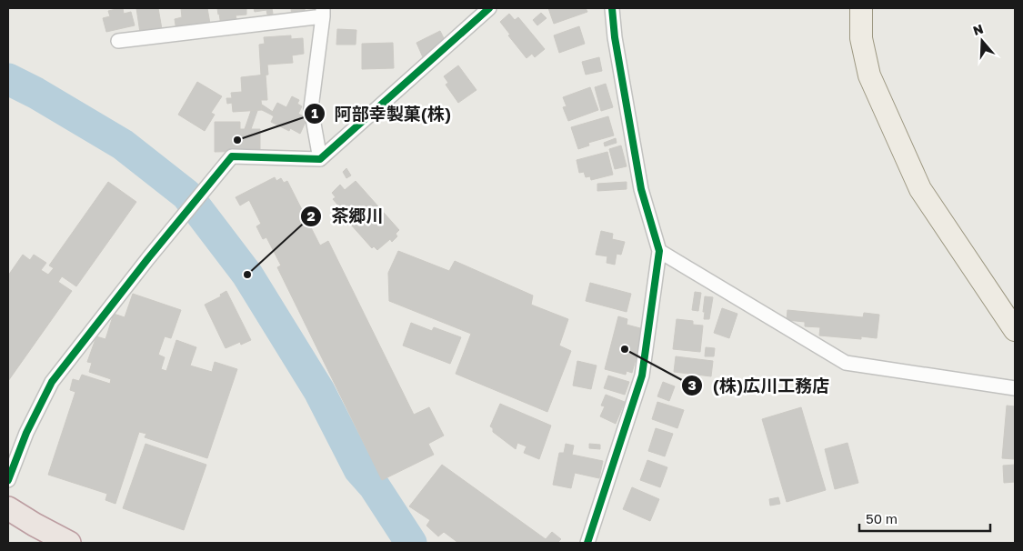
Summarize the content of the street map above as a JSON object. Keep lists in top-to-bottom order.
{
  "places": ["阿部幸製菓(株)", "茶郷川", "(株)広川工務店"],
  "scale_bar": "50 m",
  "north": "top"
}
